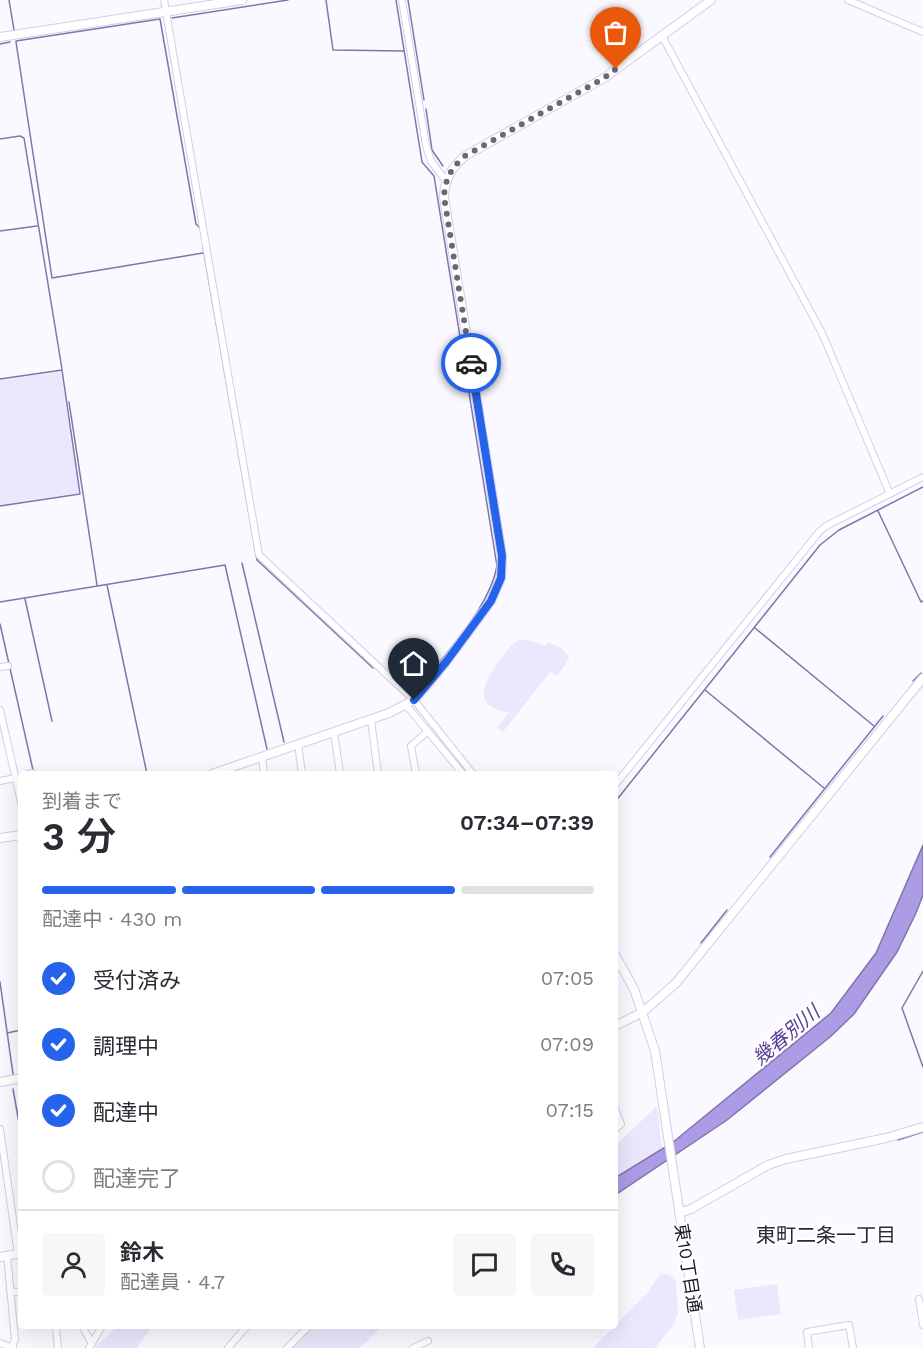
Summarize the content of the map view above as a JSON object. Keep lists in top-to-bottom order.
{
  "streets": {
    "street": ["東10丁目通"]
  },
  "districts": ["東町二条一丁目"],
  "water": ["幾春別川"],
  "page": {
    "heading": ["3 分", "到着まで", "07:34–07:39"],
    "panel": ["鈴木", "配達員 · 4.7"],
    "bar": "配達中 · 430 m",
    "list": [
      ["受付済み", "07:05"],
      ["調理中", "07:09"],
      ["配達中", "07:15"],
      "配達完了"
    ]
  }
}
